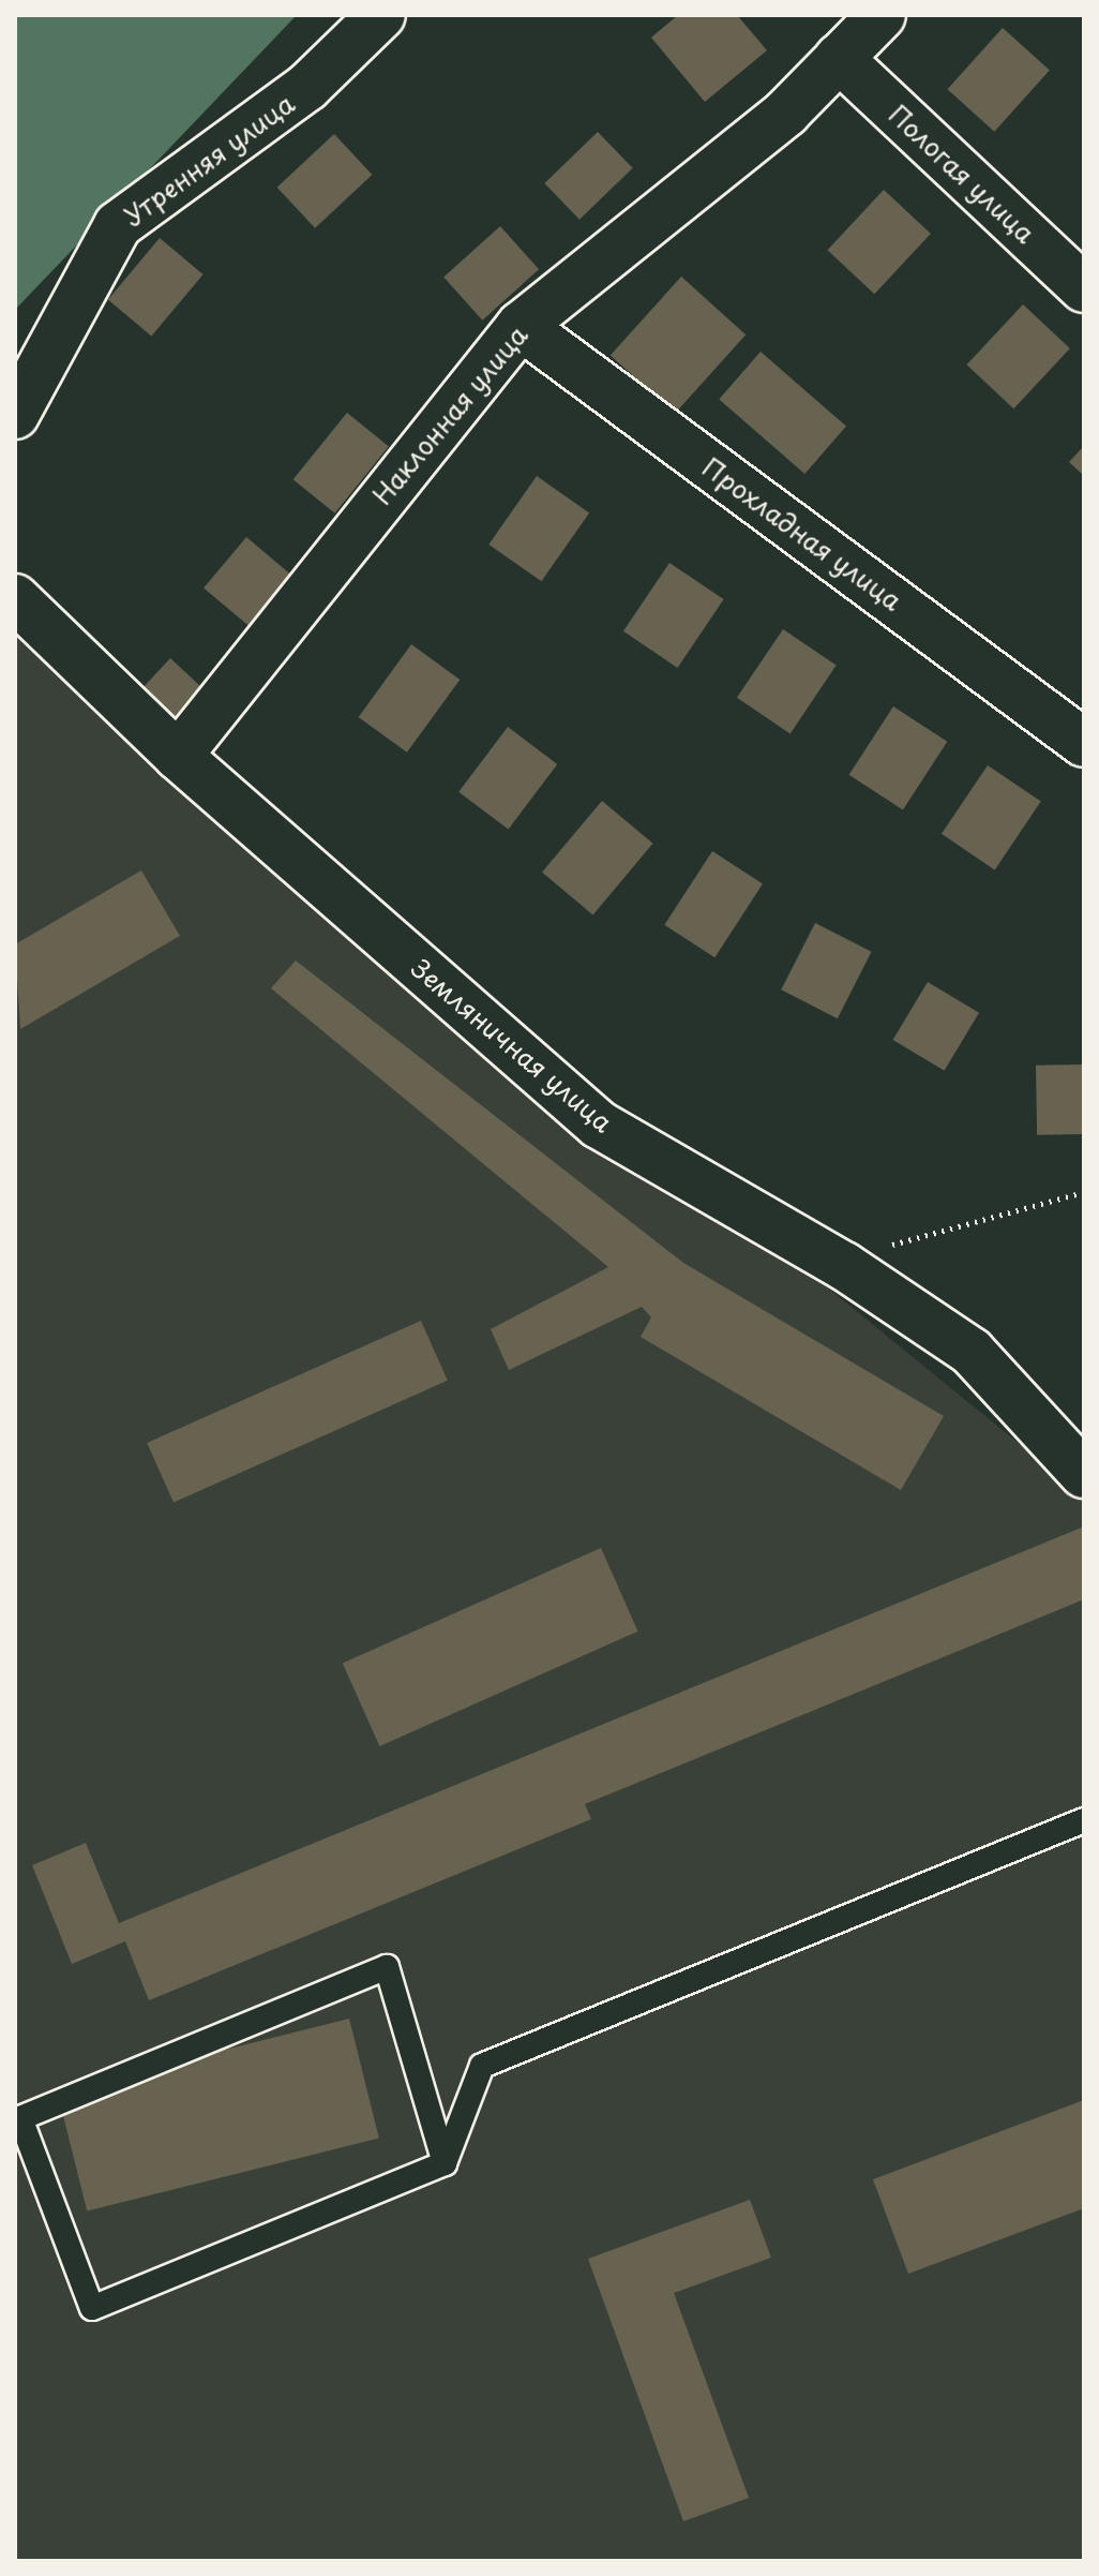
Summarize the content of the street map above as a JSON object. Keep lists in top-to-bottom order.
{
  "streets": {
    "street": [
      "Утренняя улица",
      "Пологая улица",
      "Наклонная улица",
      "Прохладная улица",
      "Земляничная улица"
    ]
  },
  "crossings": [
    ["Пологая улица", "Наклонная улица"],
    ["Наклонная улица", "Прохладная улица"],
    ["Наклонная улица", "Земляничная улица"]
  ]
}
